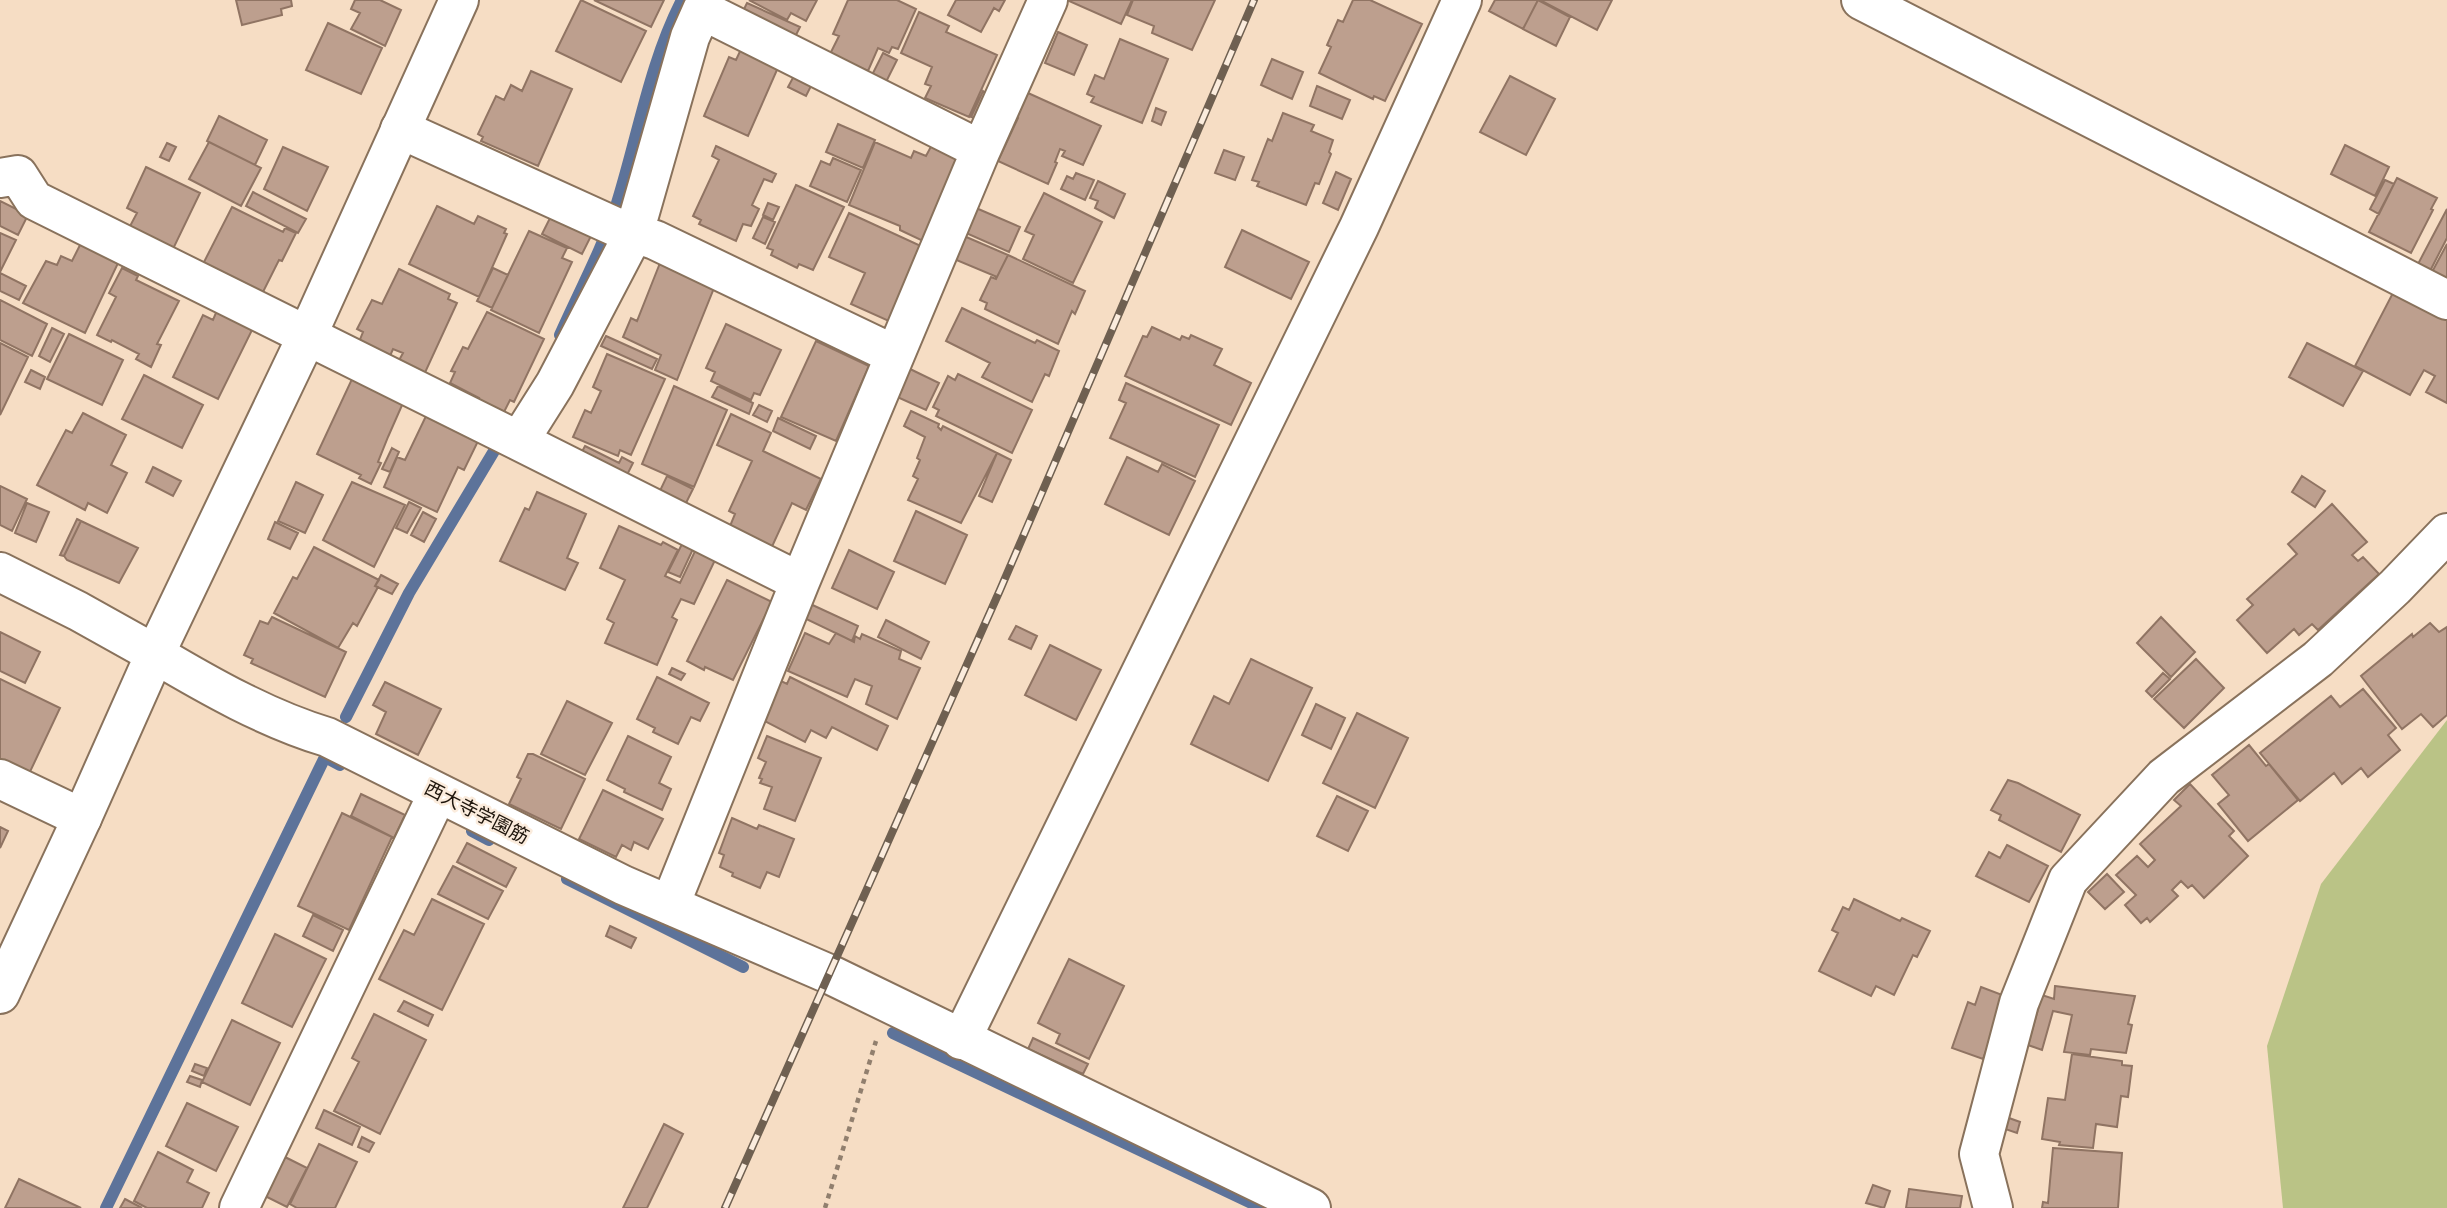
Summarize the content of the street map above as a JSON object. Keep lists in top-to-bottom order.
{
  "streets": {
    "street": ["西大寺学園筋"]
  }
}
